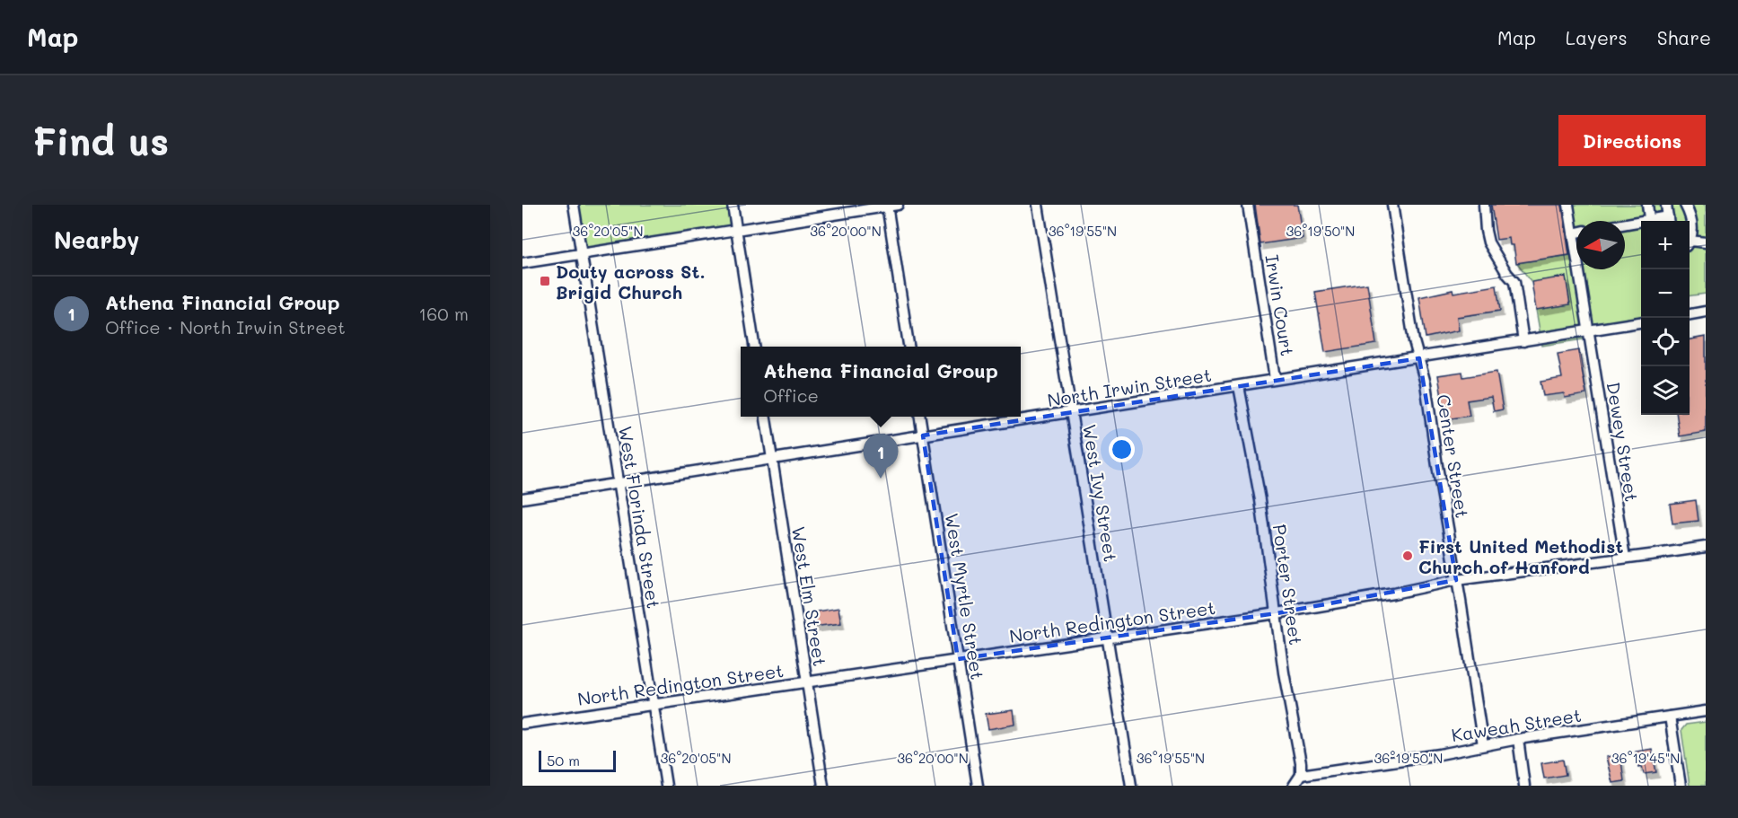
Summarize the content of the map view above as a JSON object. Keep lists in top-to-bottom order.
{
  "streets": {
    "street": [
      "Irwin Court",
      "North Irwin Street",
      "Dewey Street",
      "Center Street",
      "West Ivy Street",
      "West Florinda Street",
      "Porter Street",
      "West Elm Street",
      "West Myrtle Street",
      "North Redington Street",
      "Kaweah Street"
    ]
  },
  "crossings": [
    ["Irwin Court", "North Irwin Street"],
    ["North Irwin Street", "Dewey Street"],
    ["North Irwin Street", "Center Street"],
    ["North Irwin Street", "West Ivy Street"],
    ["North Irwin Street", "West Florinda Street"],
    ["North Irwin Street", "Porter Street"],
    ["North Irwin Street", "West Elm Street"],
    ["North Irwin Street", "West Myrtle Street"],
    ["Dewey Street", "North Redington Street"],
    ["Center Street", "North Redington Street"],
    ["Center Street", "Kaweah Street"],
    ["West Ivy Street", "North Redington Street"],
    ["West Florinda Street", "North Redington Street"],
    ["Porter Street", "North Redington Street"],
    ["Porter Street", "Kaweah Street"],
    ["West Elm Street", "North Redington Street"],
    ["West Myrtle Street", "North Redington Street"]
  ],
  "places": {
    "transit": ["Douty across St. Brigid Church"],
    "other": ["First United Methodist Church of Hanford"]
  },
  "scale_bar": "50 m",
  "north": "left",
  "page": {
    "header": "Map",
    "nav": ["Map", "Layers", "Share"],
    "buttons": "Directions",
    "title": "Find us",
    "heading": "Nearby",
    "map_buttons": ["+", "−"],
    "list": [
      {
        "mark": "1",
        "name": "Athena Financial Group",
        "note": "Office · North Irwin Street",
        "value": "160 m"
      }
    ],
    "popup": ["Athena Financial Group", "Office"],
    "pins": "1",
    "scale": "50 m"
  },
  "coordinates": [
    "36°20'05\"N",
    "36°20'00\"N",
    "36°19'50\"N",
    "36°19'55\"N",
    "36°19'45\"N"
  ]
}
